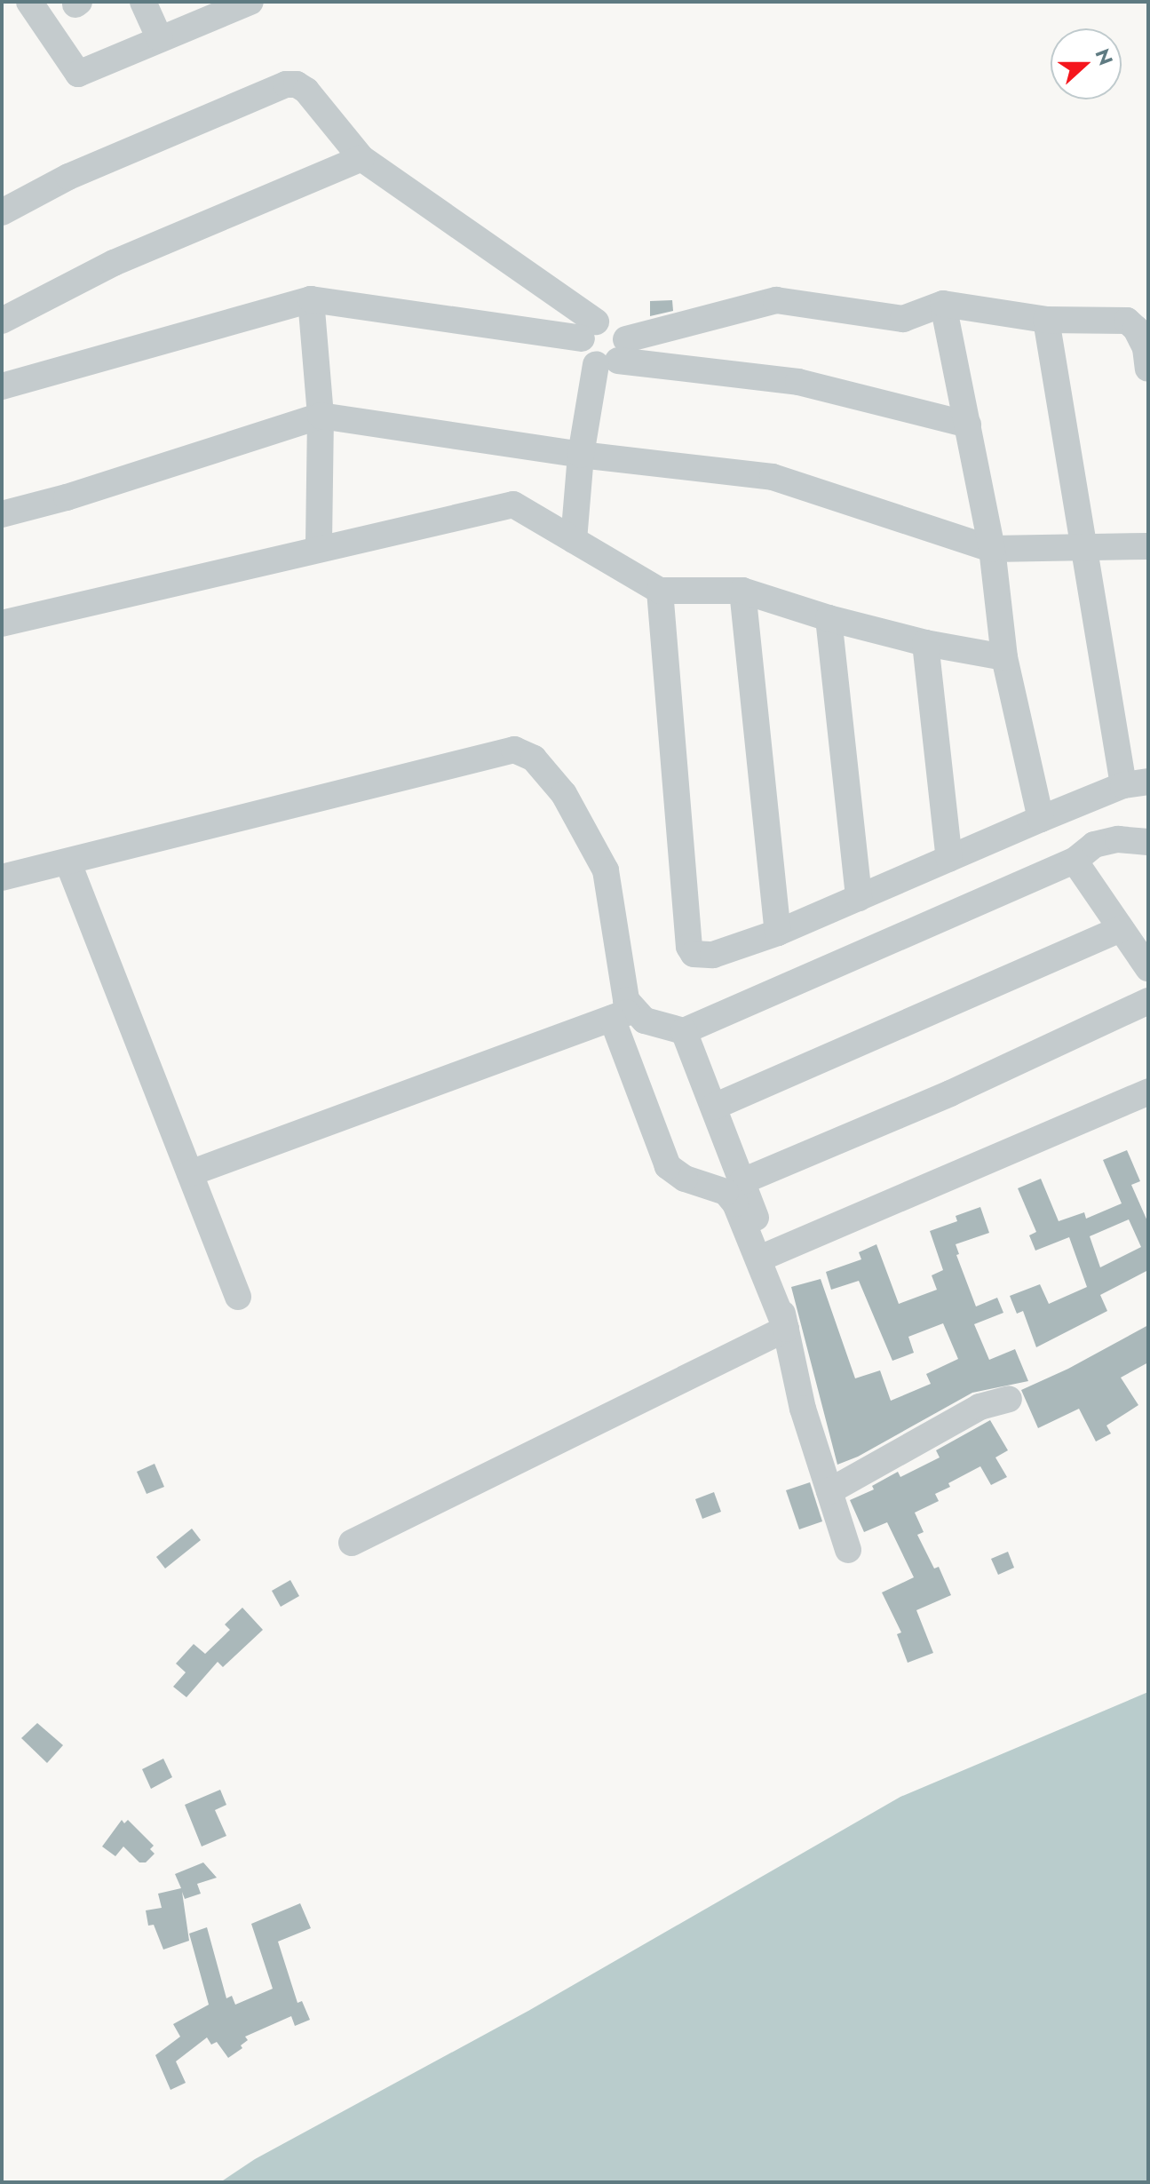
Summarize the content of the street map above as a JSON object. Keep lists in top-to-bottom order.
{
  "north": "right"
}
